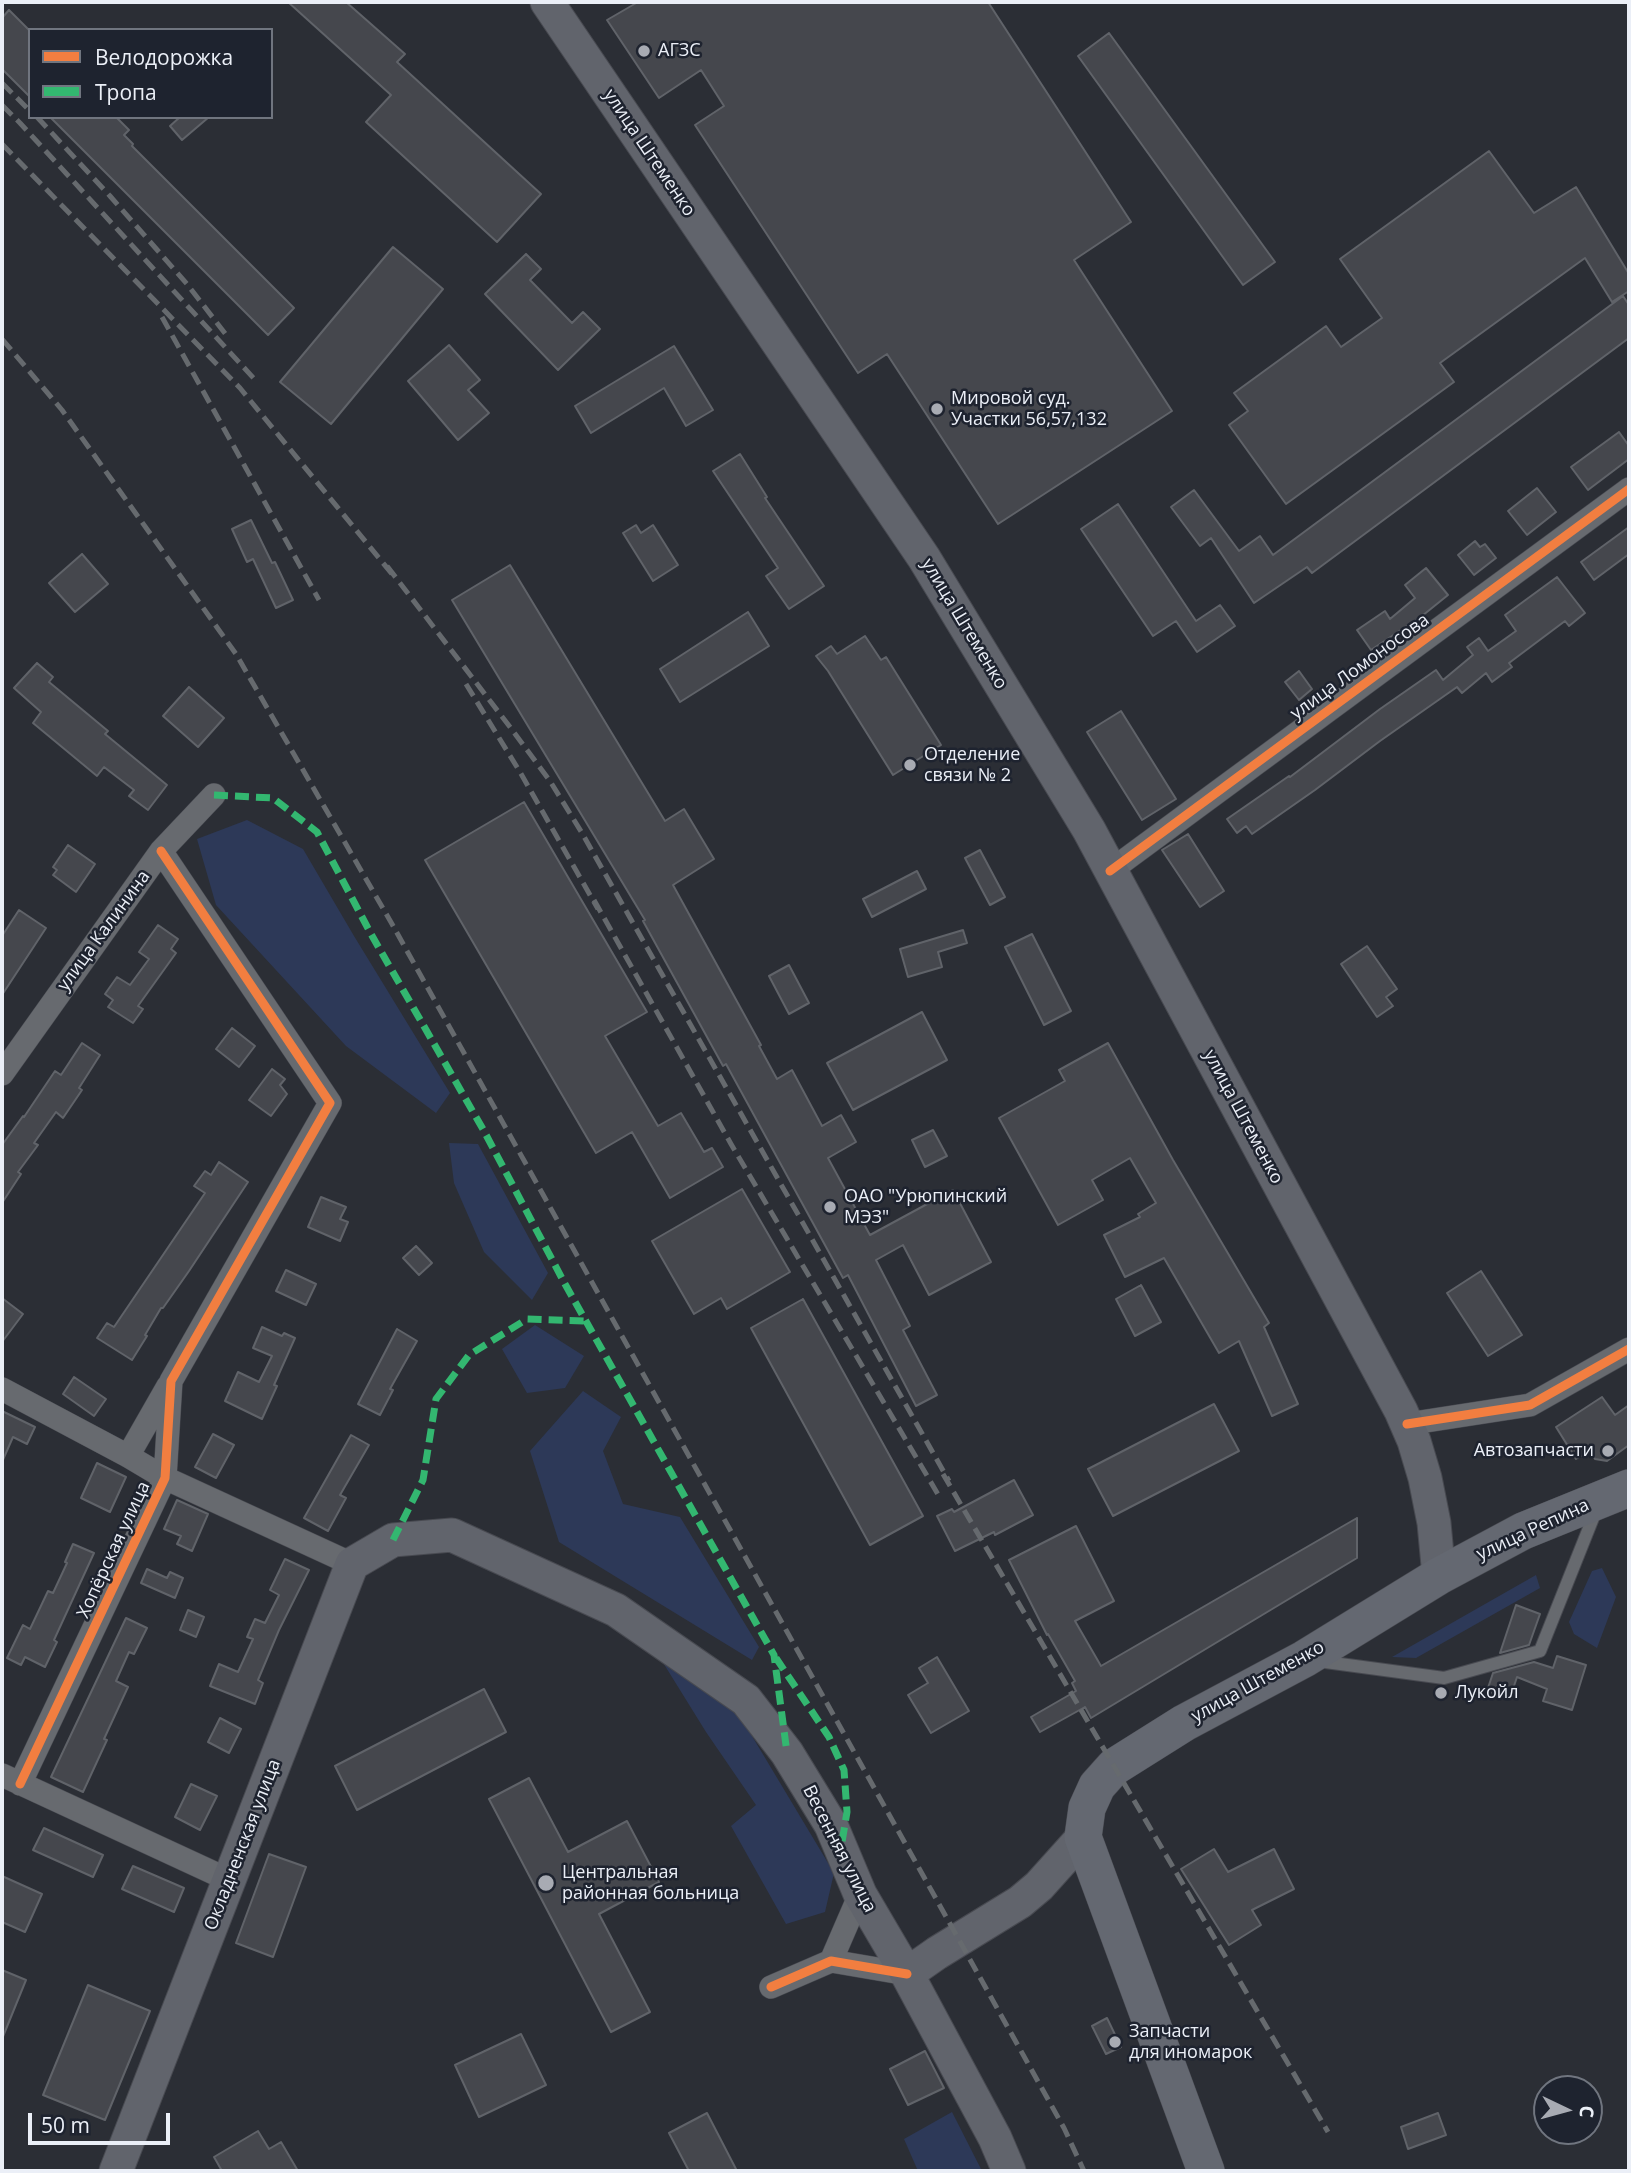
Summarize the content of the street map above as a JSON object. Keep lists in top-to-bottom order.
{
  "streets": {
    "main road": [
      "улица Штеменко",
      "улица Репина",
      "Окладненская улица",
      "Весенняя улица"
    ],
    "street": ["улица Ломоносова", "улица Калинина", "Хопёрская улица"]
  },
  "crossings": [
    ["улица Штеменко", "улица Ломоносова"],
    ["улица Штеменко", "улица Репина"],
    ["улица Калинина", "Хопёрская улица"],
    ["Окладненская улица", "Весенняя улица"]
  ],
  "places": [
    "АГЗС",
    "Мировой суд. Участки 56,57,132",
    "Отделение связи № 2",
    "ОАО \"Урюпинский МЭЗ\"",
    "Автозапчасти",
    "Лукойл",
    "Центральная районная больница",
    "Запчасти для иномарок"
  ],
  "legend": ["Велодорожка", "Тропа"],
  "scale_bar": "50 m",
  "north": "right"
}
